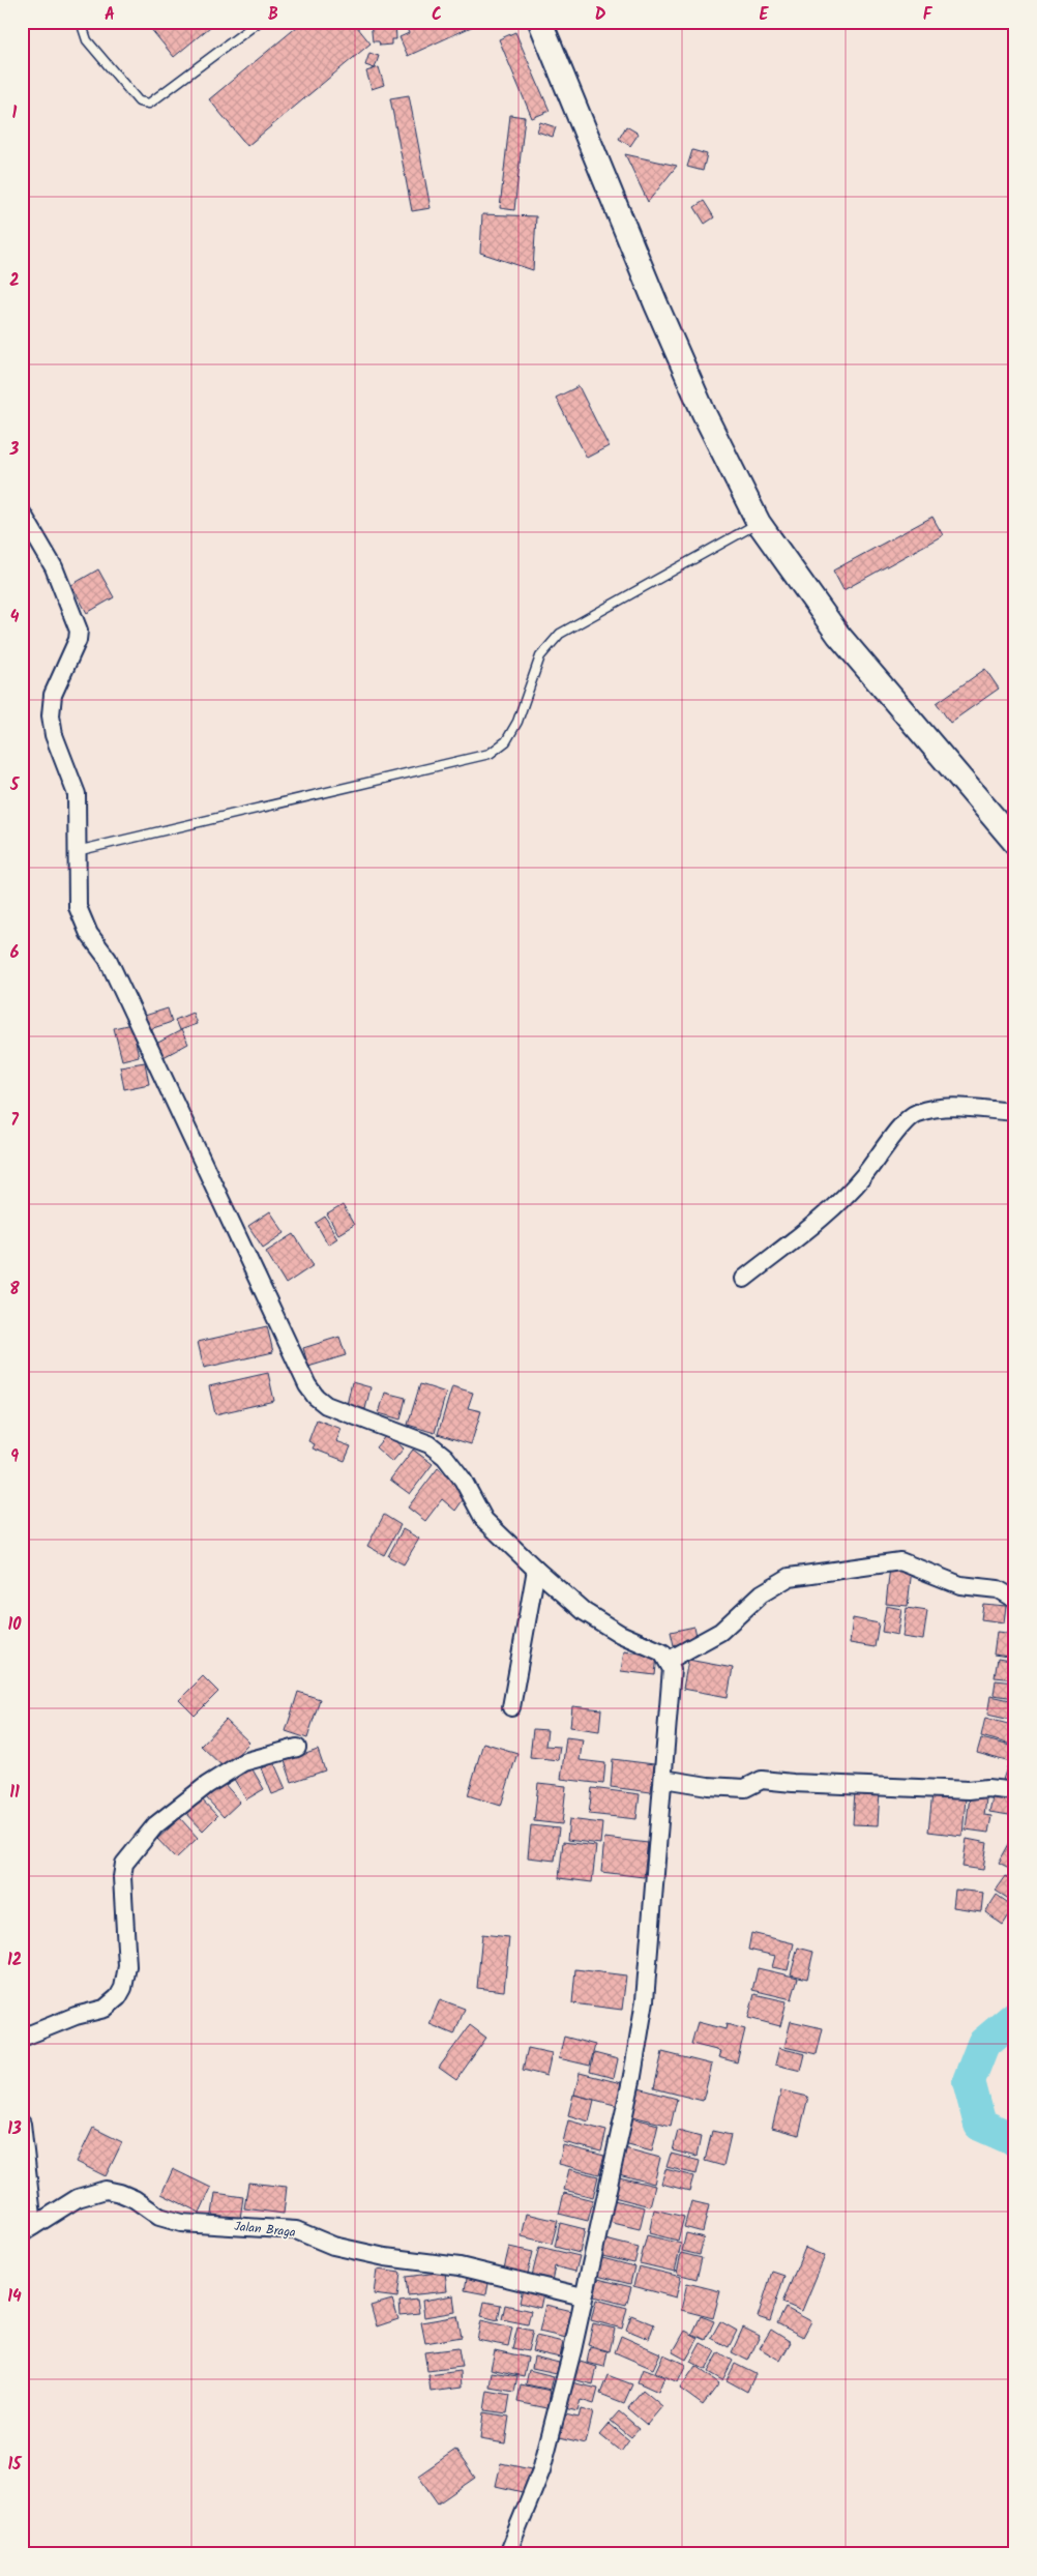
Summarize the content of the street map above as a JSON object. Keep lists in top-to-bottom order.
{
  "streets": {
    "street": ["Jalan Braga"]
  },
  "grid": {
    "columns": [
      "A",
      "B",
      "C",
      "D",
      "E",
      "F"
    ],
    "rows": [
      "1",
      "2",
      "3",
      "4",
      "5",
      "6",
      "7",
      "8",
      "9",
      "10",
      "11",
      "12",
      "13",
      "14",
      "15"
    ]
  }
}
